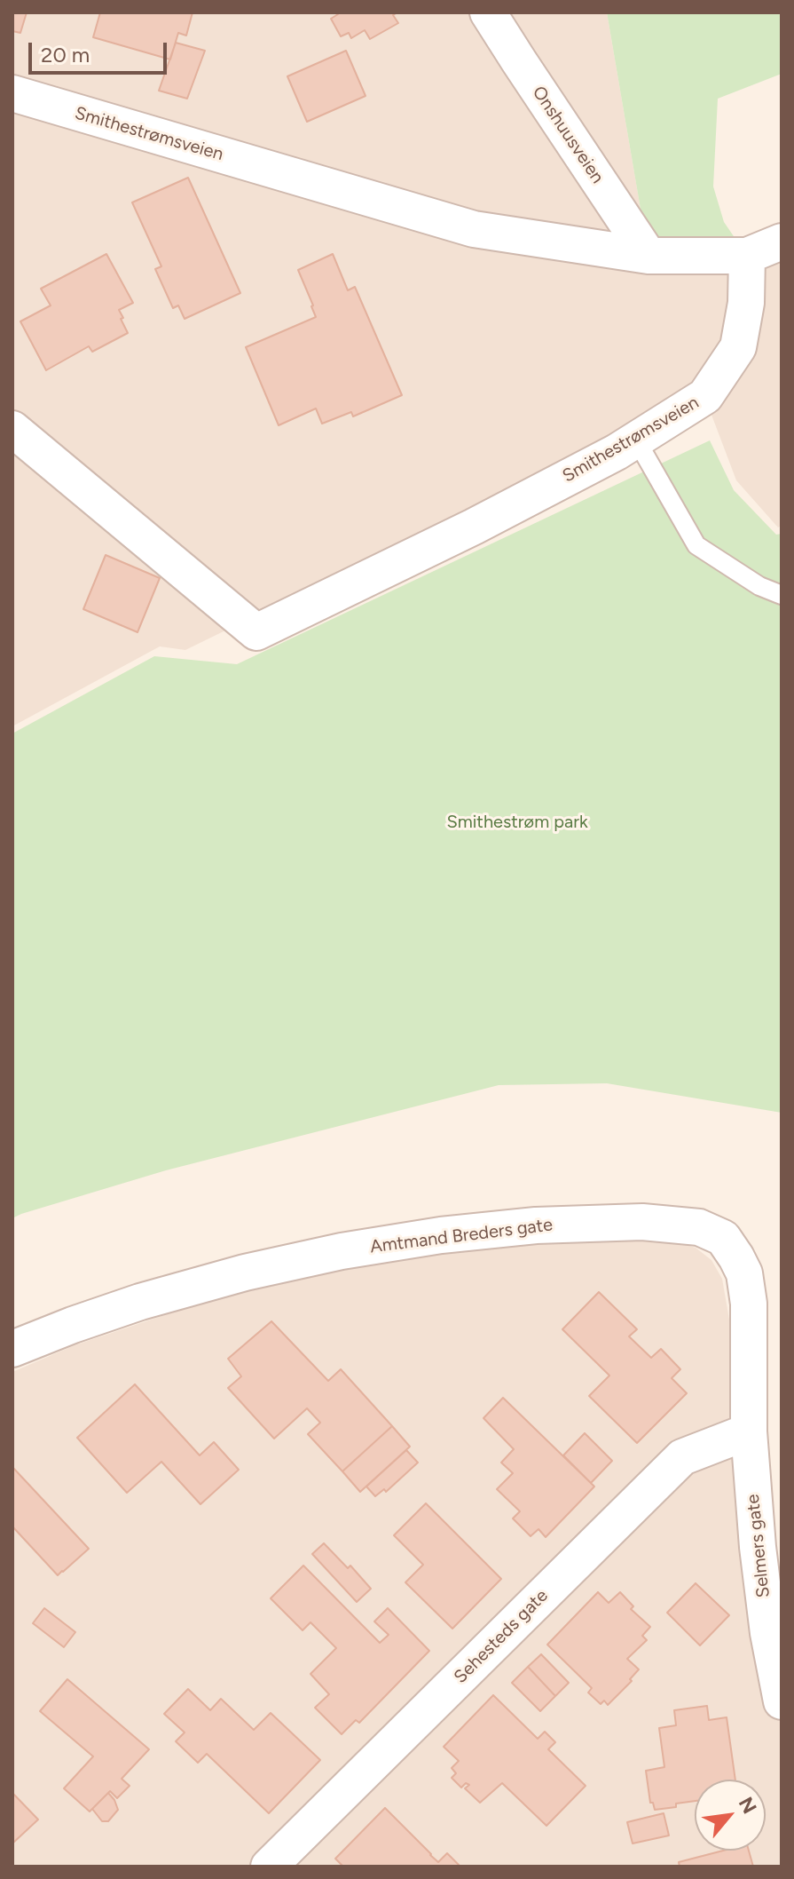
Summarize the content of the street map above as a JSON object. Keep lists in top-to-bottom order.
{
  "streets": {
    "street": [
      "Smithestrømsveien",
      "Onshuusveien",
      "Amtmand Breders gate",
      "Selmers gate",
      "Sehesteds gate"
    ]
  },
  "crossings": [
    ["Smithestrømsveien", "Onshuusveien"],
    ["Amtmand Breders gate", "Selmers gate"],
    ["Amtmand Breders gate", "Sehesteds gate"],
    ["Selmers gate", "Sehesteds gate"]
  ],
  "parks": ["Smithestrøm park"],
  "scale_bar": "20 m",
  "north": "top right"
}
